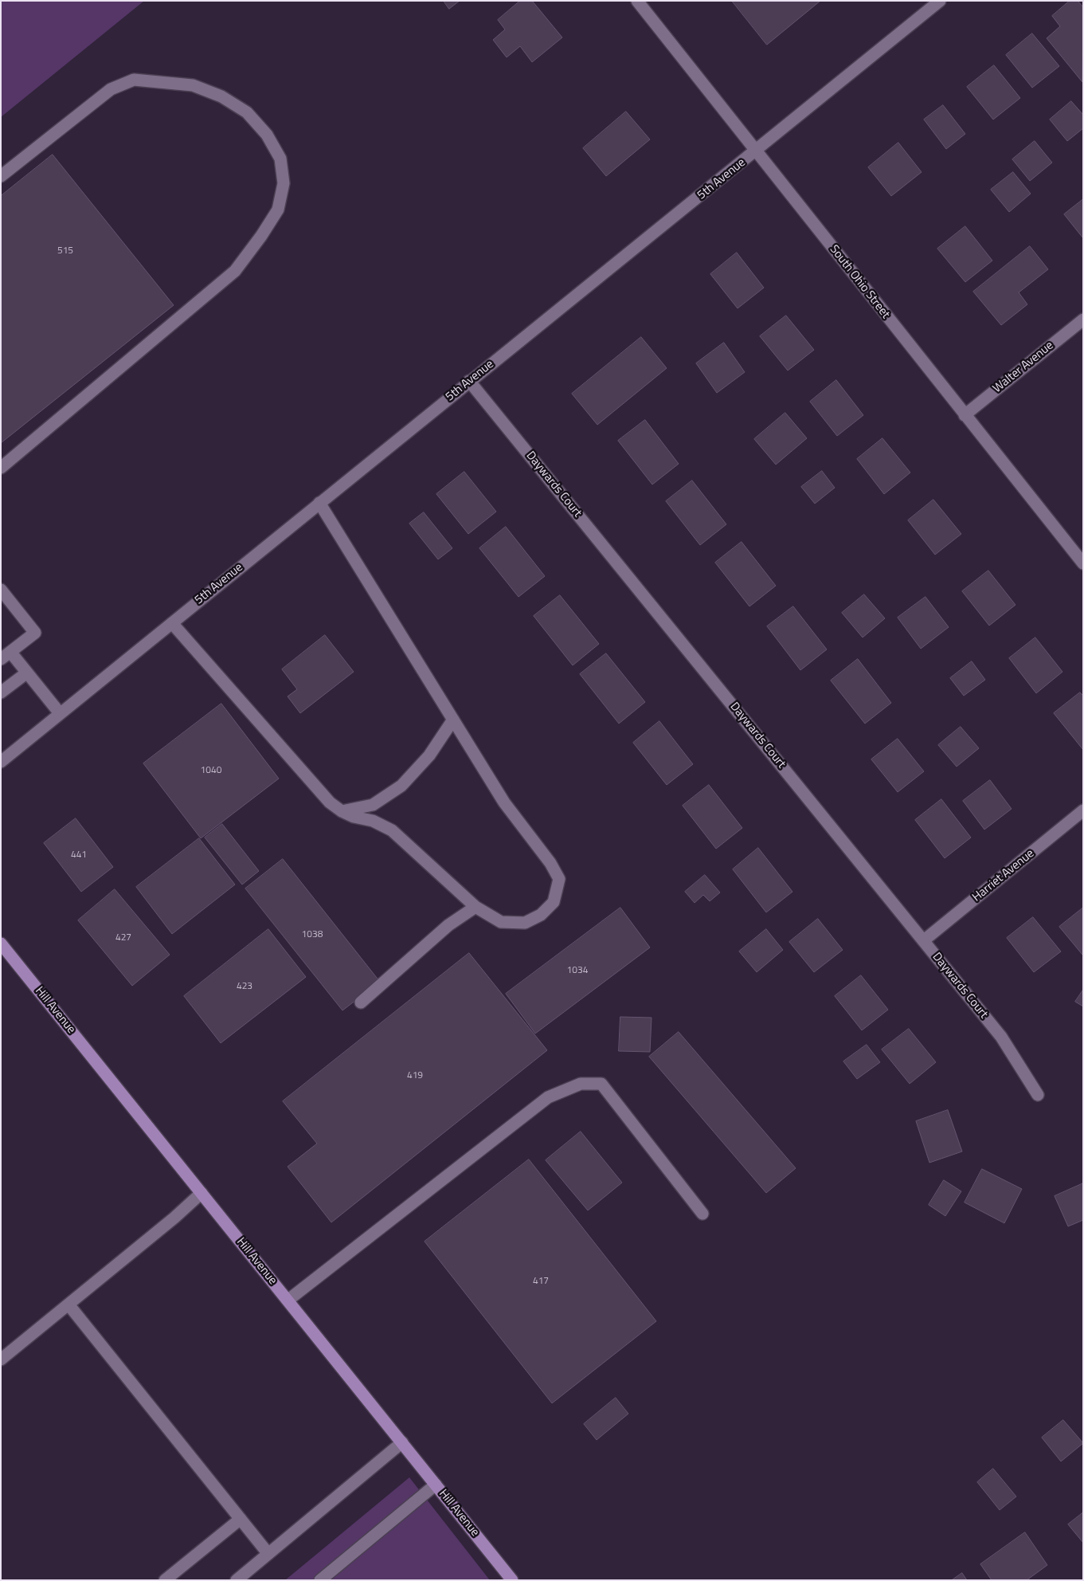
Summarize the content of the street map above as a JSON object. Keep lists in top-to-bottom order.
{
  "streets": {
    "main road": ["Hill Avenue"],
    "street": [
      "5th Avenue",
      "South Ohio Street",
      "Walter Avenue",
      "Daywards Court",
      "Harriet Avenue"
    ]
  },
  "crossings": [
    ["5th Avenue", "South Ohio Street"],
    ["5th Avenue", "Daywards Court"],
    ["South Ohio Street", "Walter Avenue"],
    ["Daywards Court", "Harriet Avenue"]
  ],
  "house_numbers": [
    "515",
    "1040",
    "441",
    "1038",
    "427",
    "1034",
    "423",
    "419",
    "417"
  ]
}
